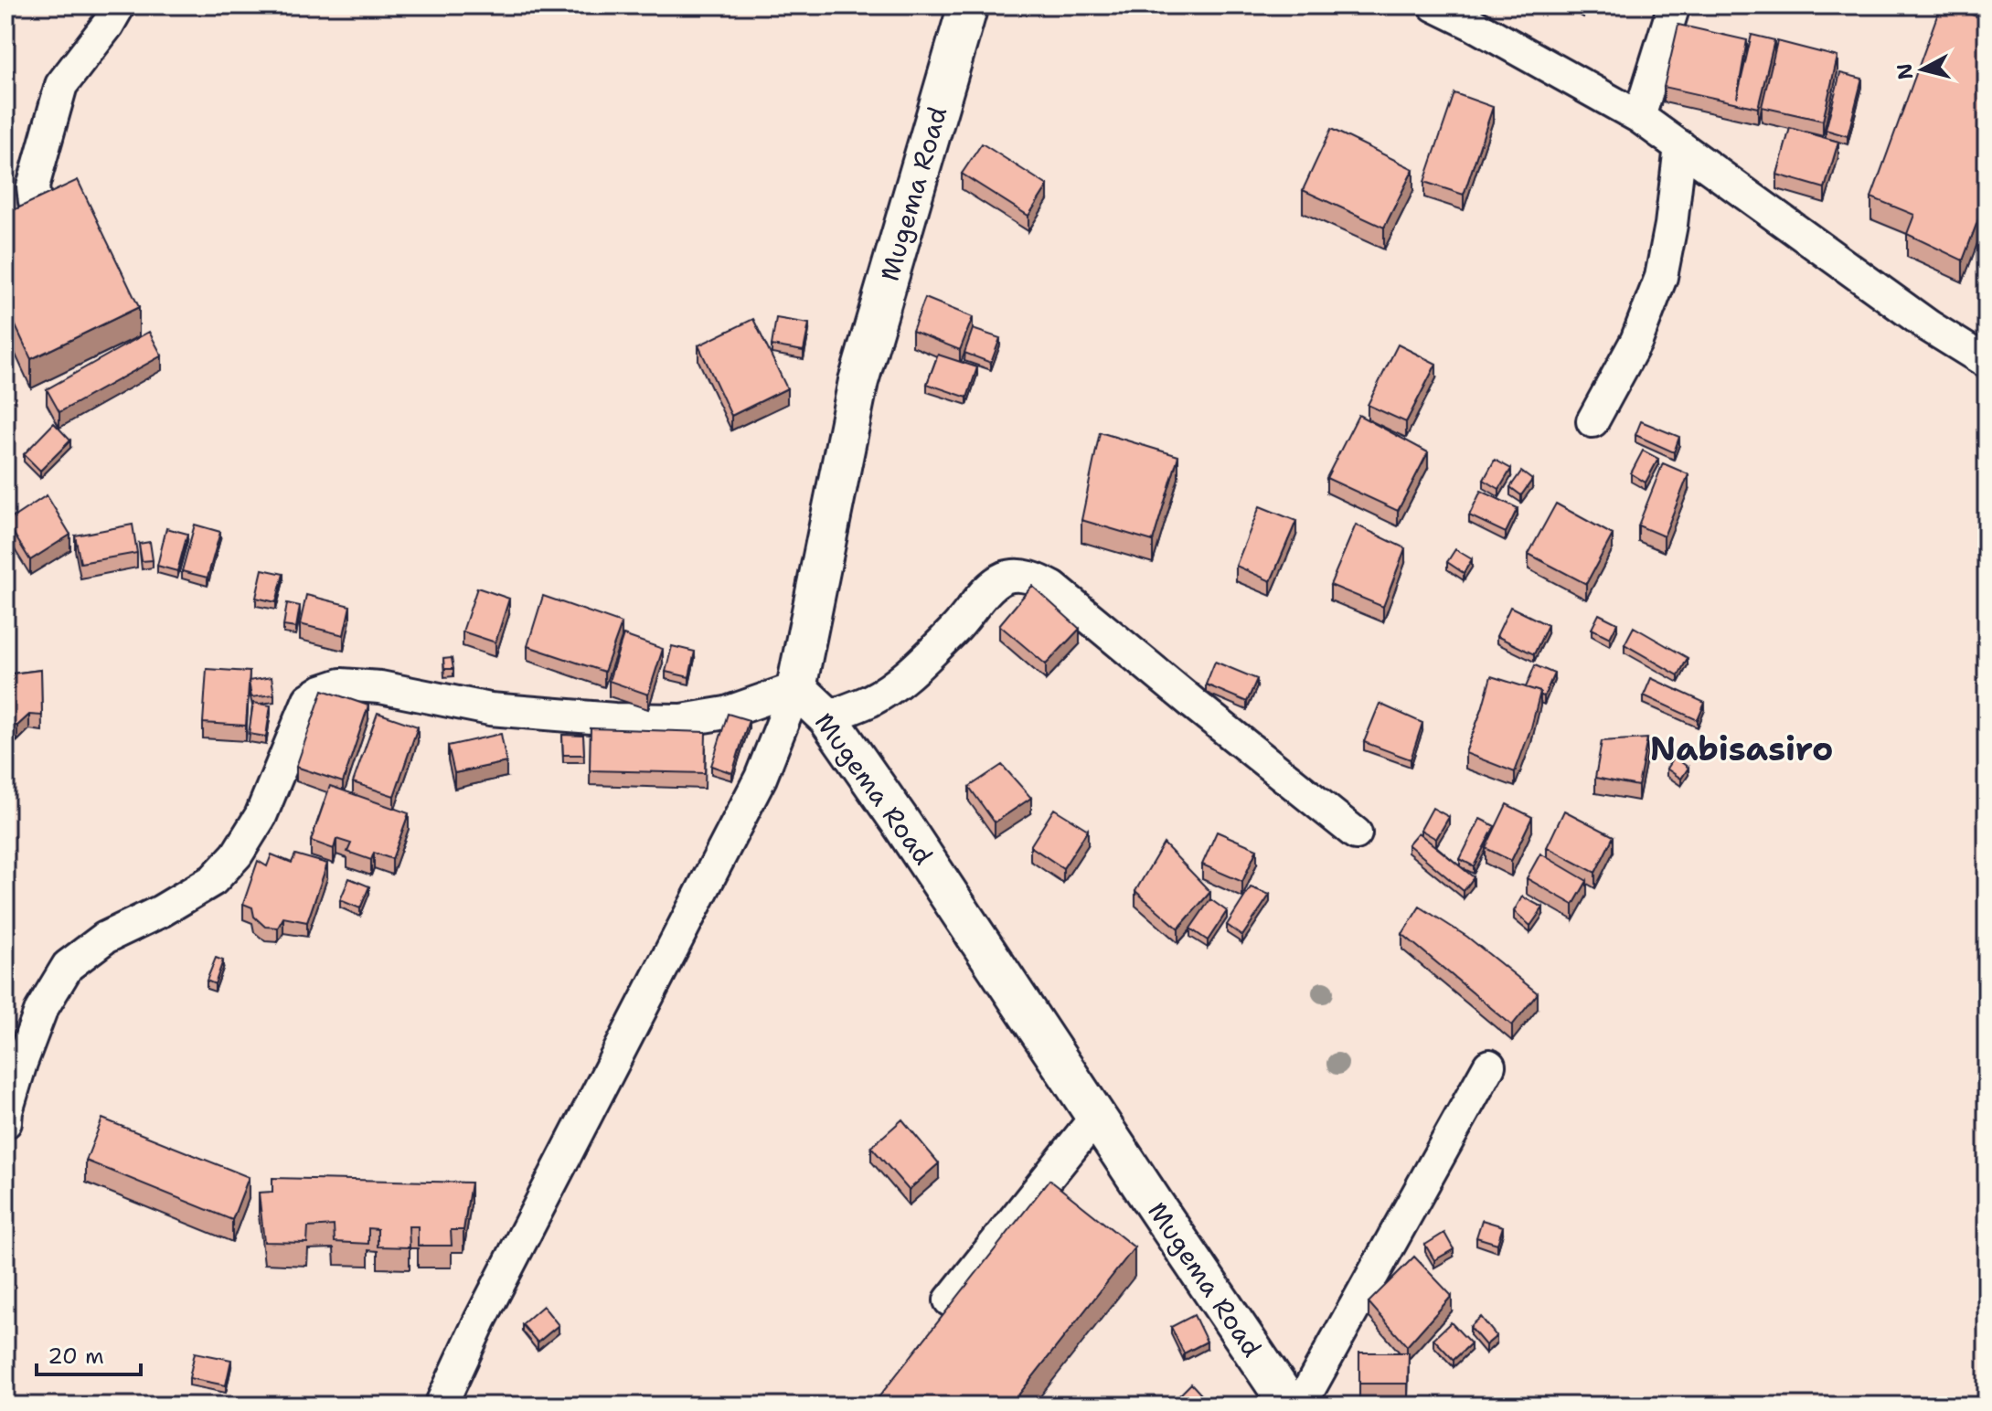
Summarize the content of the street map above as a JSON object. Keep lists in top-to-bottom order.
{
  "streets": {
    "street": ["Mugema Road"]
  },
  "districts": ["Nabisasiro"],
  "scale_bar": "20 m",
  "north": "left"
}
